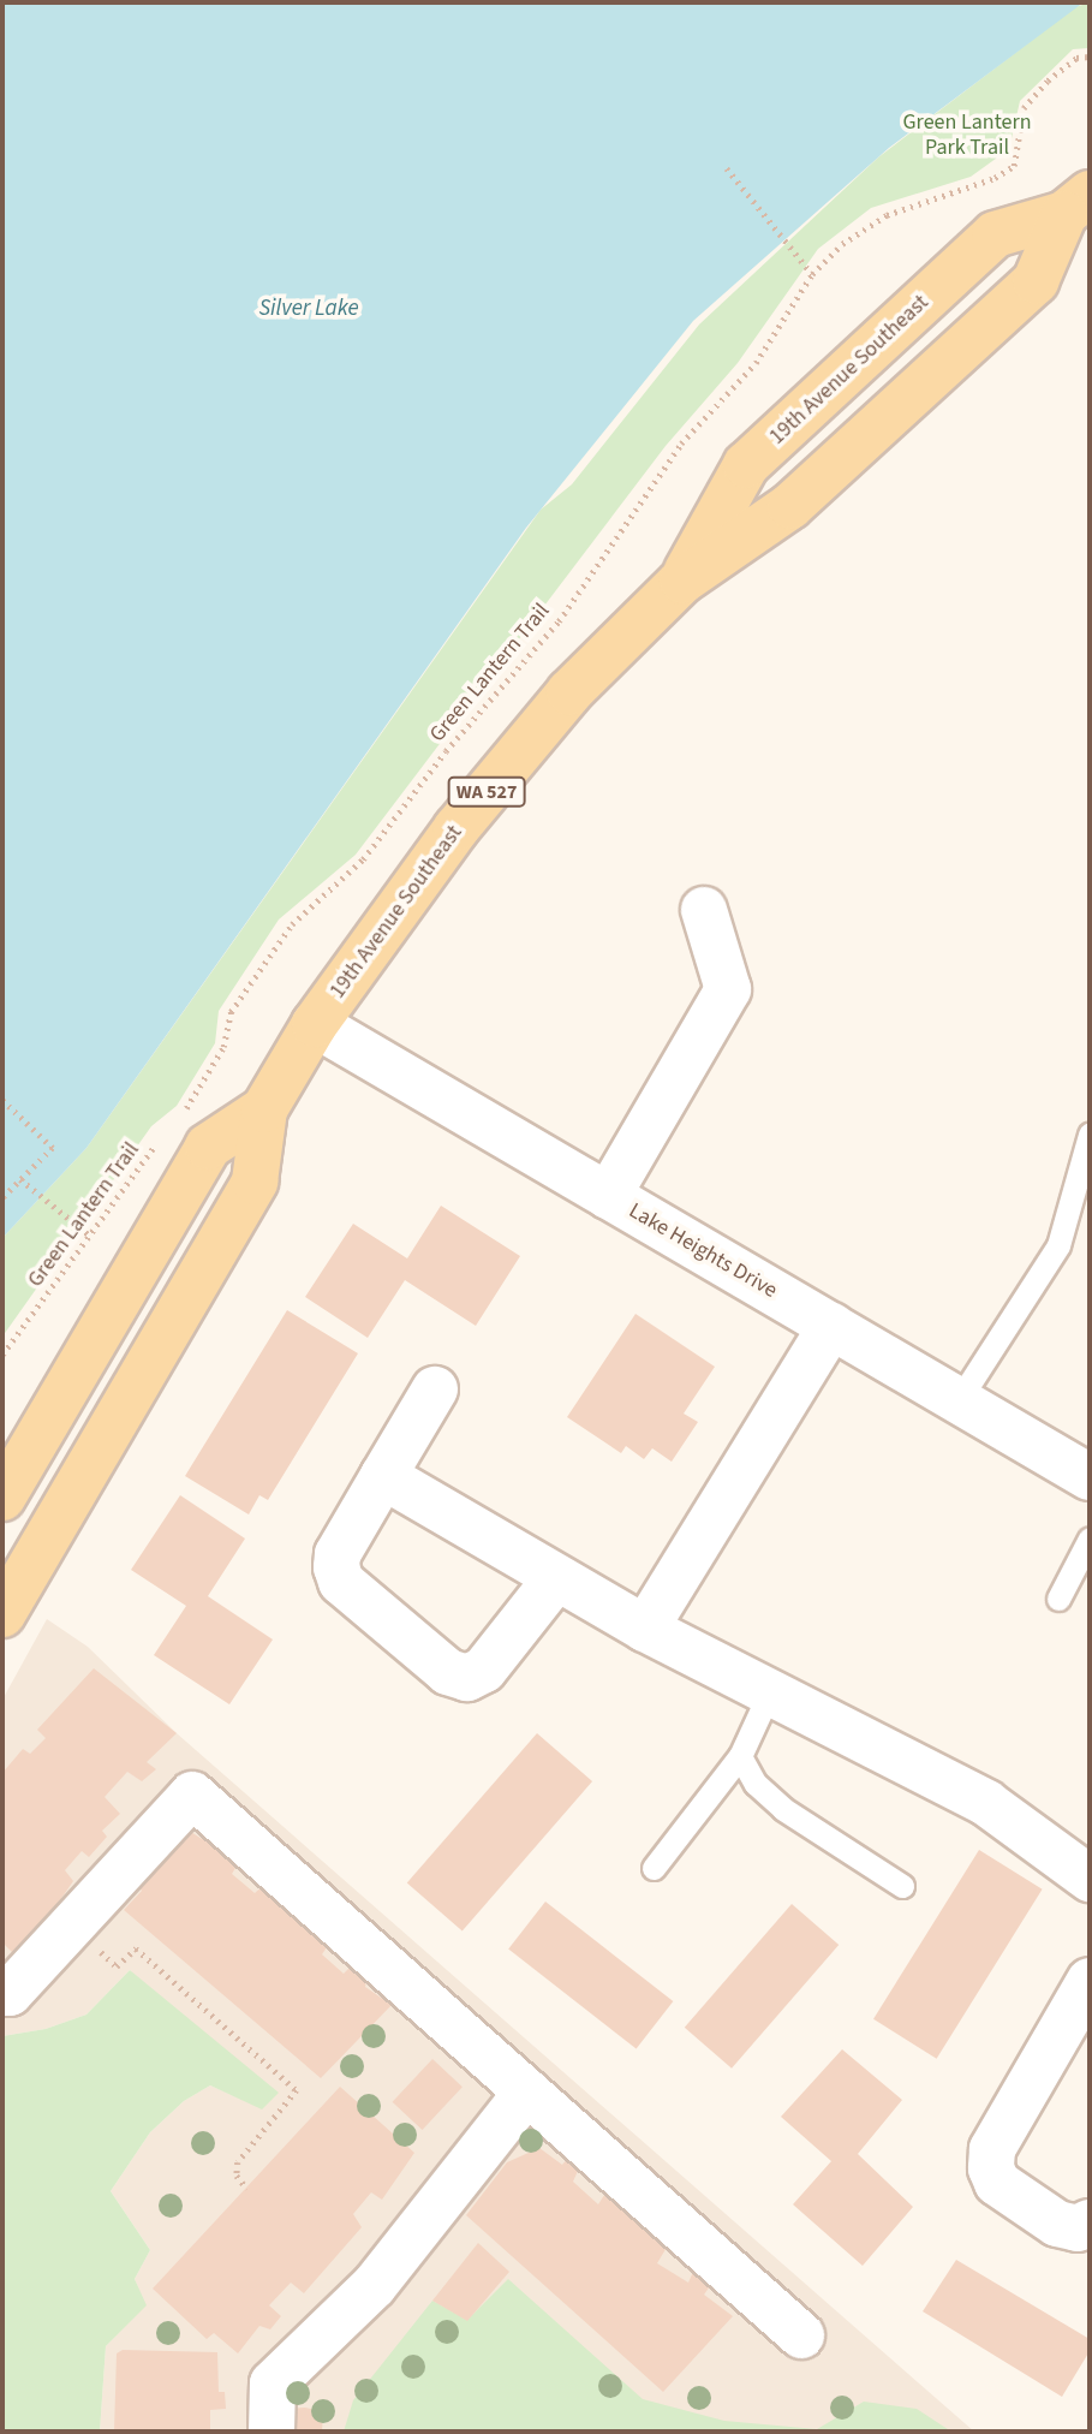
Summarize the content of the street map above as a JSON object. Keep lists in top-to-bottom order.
{
  "streets": {
    "main road": ["19th Avenue Southeast", "WA 527"],
    "street": ["Lake Heights Drive"],
    "path": ["Green Lantern Trail"]
  },
  "crossings": [
    ["19th Avenue Southeast", "Lake Heights Drive"]
  ],
  "water": ["Silver Lake"],
  "parks": ["Green Lantern Park Trail"]
}
